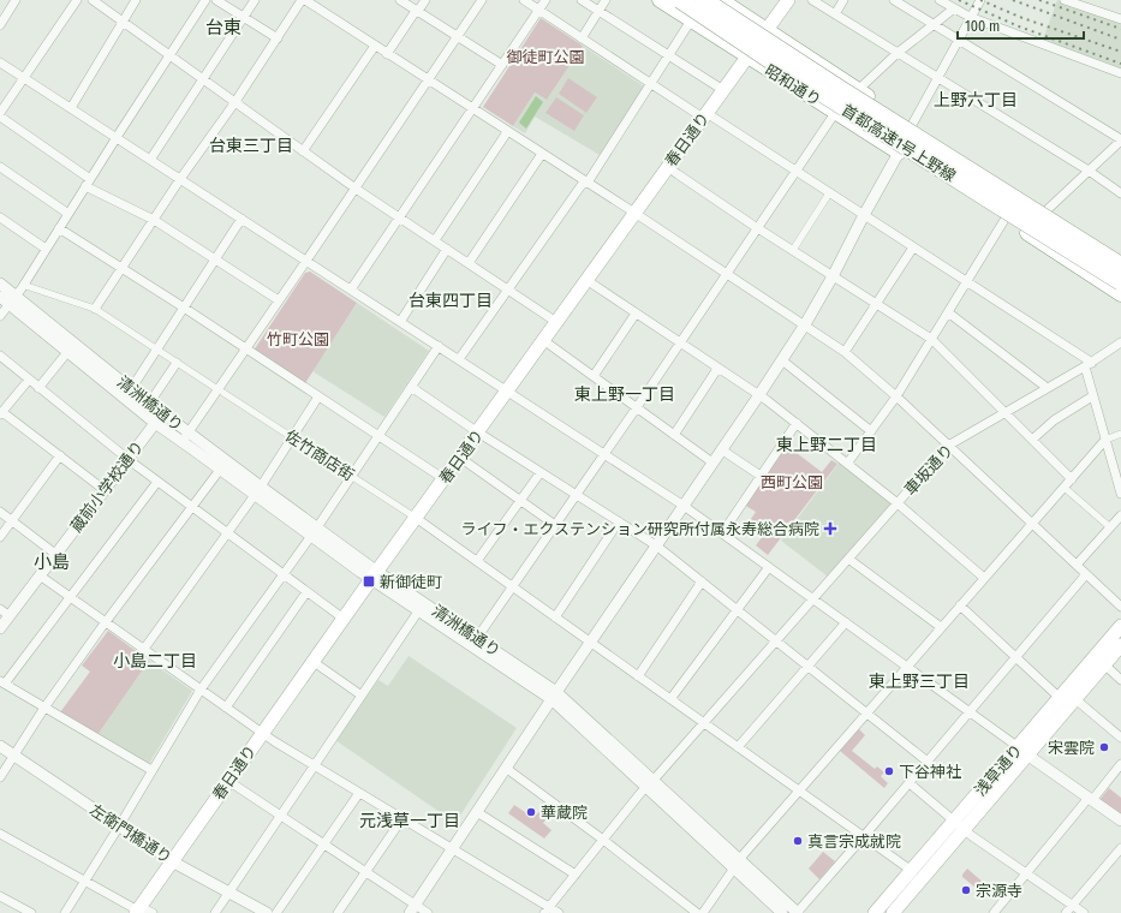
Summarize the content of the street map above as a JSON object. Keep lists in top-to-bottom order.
{
  "streets": {
    "highway": ["昭和通り", "首都高速1号上野線"],
    "main road": ["春日通り", "浅草通り"],
    "street": [
      "清洲橋通り",
      "佐竹商店街",
      "車坂通り",
      "蔵前小学校通り",
      "左衛門橋通り"
    ]
  },
  "crossings": [
    ["昭和通り", "春日通り"],
    ["春日通り", "清洲橋通り"],
    ["春日通り", "佐竹商店街"],
    ["春日通り", "左衛門橋通り"],
    ["清洲橋通り", "車坂通り"],
    ["清洲橋通り", "蔵前小学校通り"]
  ],
  "districts": [
    "台東",
    "上野六丁目",
    "台東三丁目",
    "台東四丁目",
    "東上野一丁目",
    "東上野二丁目",
    "小島",
    "小島二丁目",
    "東上野三丁目",
    "元浅草一丁目"
  ],
  "parks": ["御徒町公園", "竹町公園", "西町公園"],
  "places": {
    "health": ["ライフ・エクステンション研究所付属永寿総合病院"],
    "transit": ["新御徒町"],
    "other": [
      "宋雲院",
      "下谷神社",
      "華蔵院",
      "真言宗成就院",
      "宗源寺"
    ]
  },
  "scale_bar": "100 m"
}
